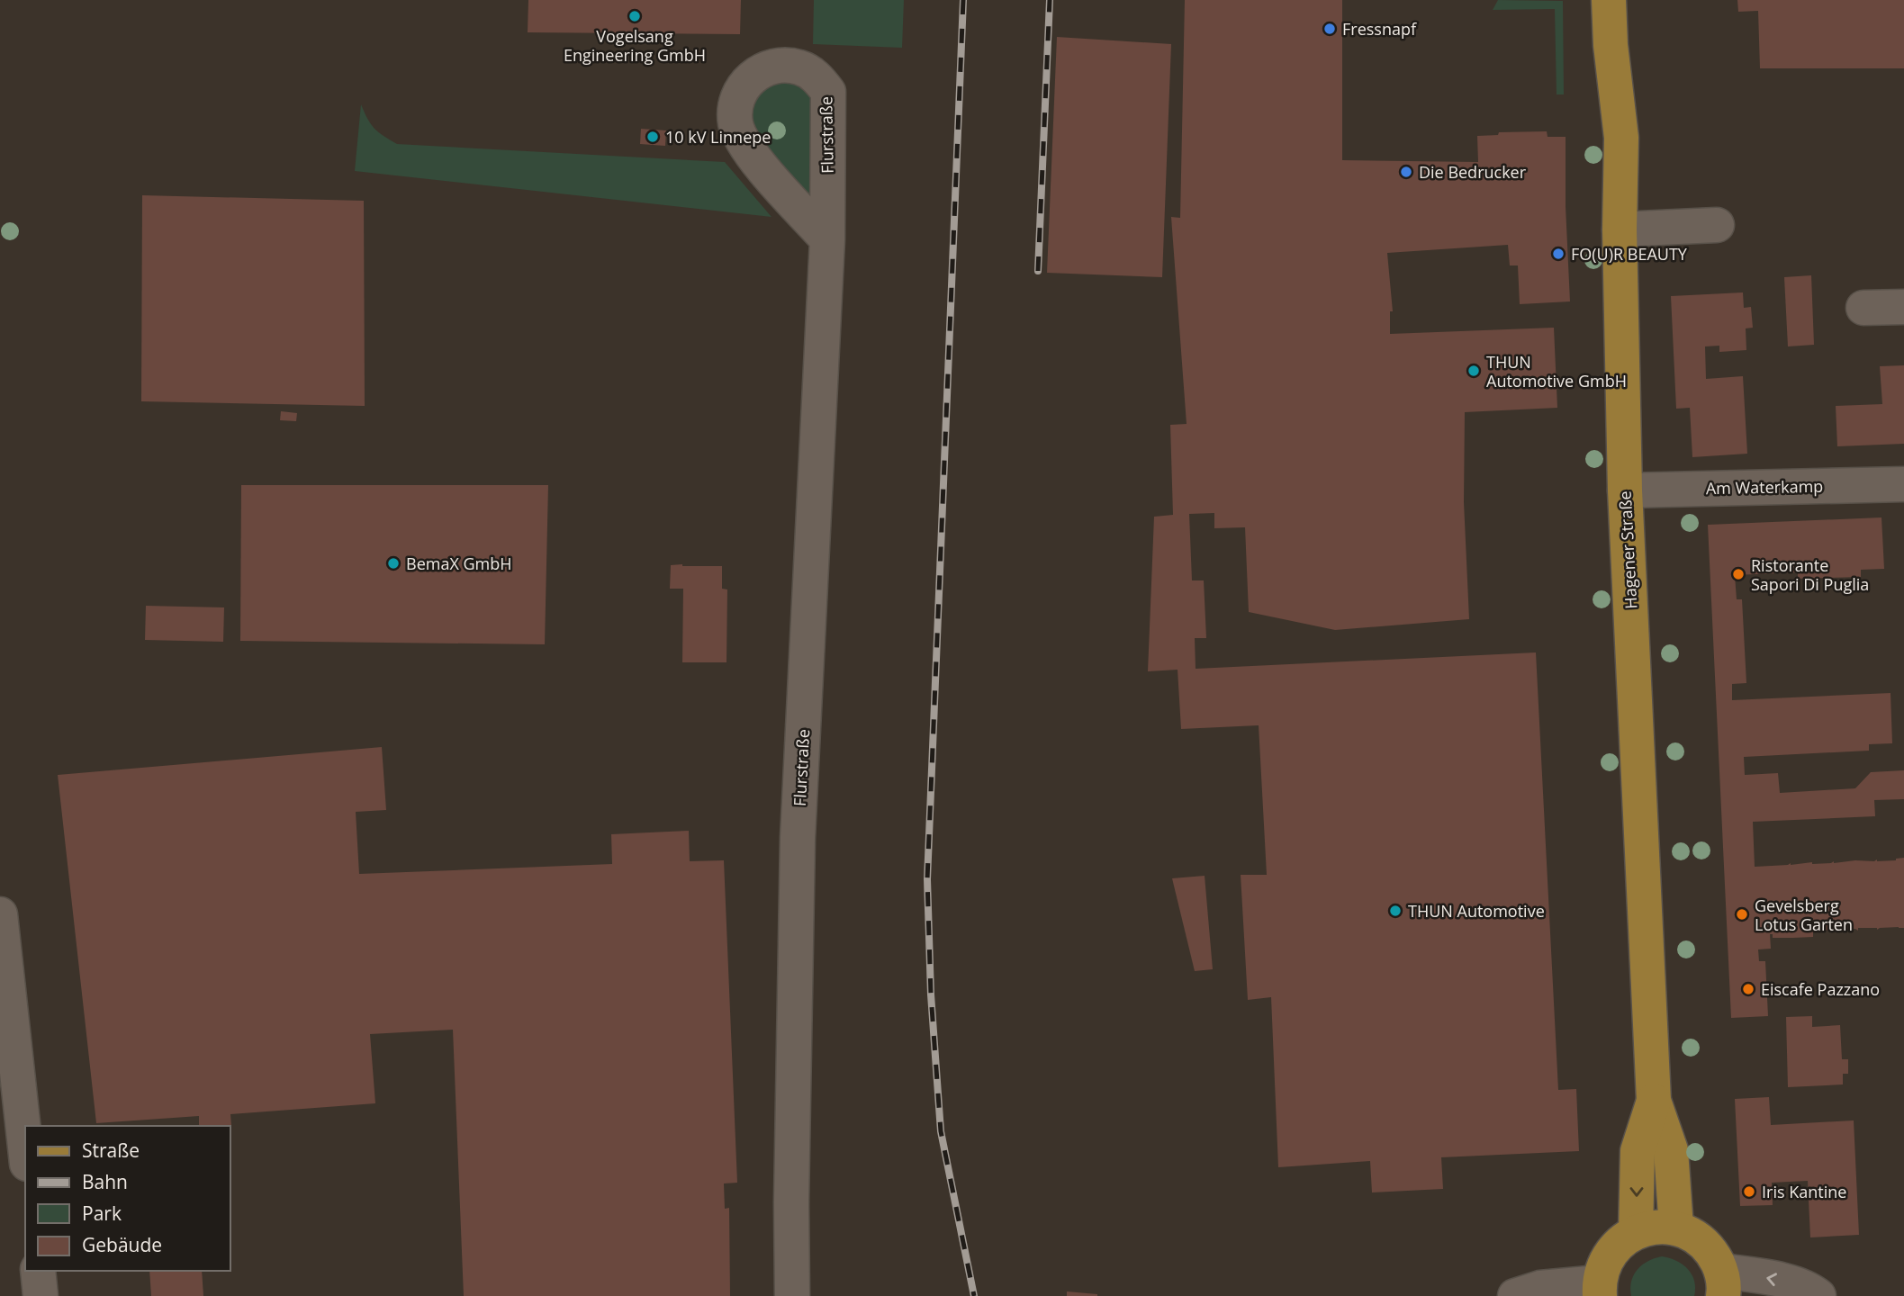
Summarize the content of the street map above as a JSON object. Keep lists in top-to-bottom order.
{
  "streets": {
    "main road": ["Hagener Straße"],
    "street": ["Flurstraße", "Am Waterkamp"]
  },
  "crossings": [
    ["Am Waterkamp", "Hagener Straße"]
  ],
  "places": [
    "Vogelsang Engineering GmbH",
    "Fressnapf",
    "10 kV Linnepe",
    "Die Bedrucker",
    "FO(U)R BEAUTY",
    "THUN Automotive GmbH",
    "BemaX GmbH",
    "Ristorante Sapori Di Puglia",
    "THUN Automotive",
    "Gevelsberg Lotus Garten",
    "Eiscafe Pazzano",
    "Iris Kantine"
  ],
  "legend": [
    "Straße",
    "Bahn",
    "Park",
    "Gebäude"
  ]
}
